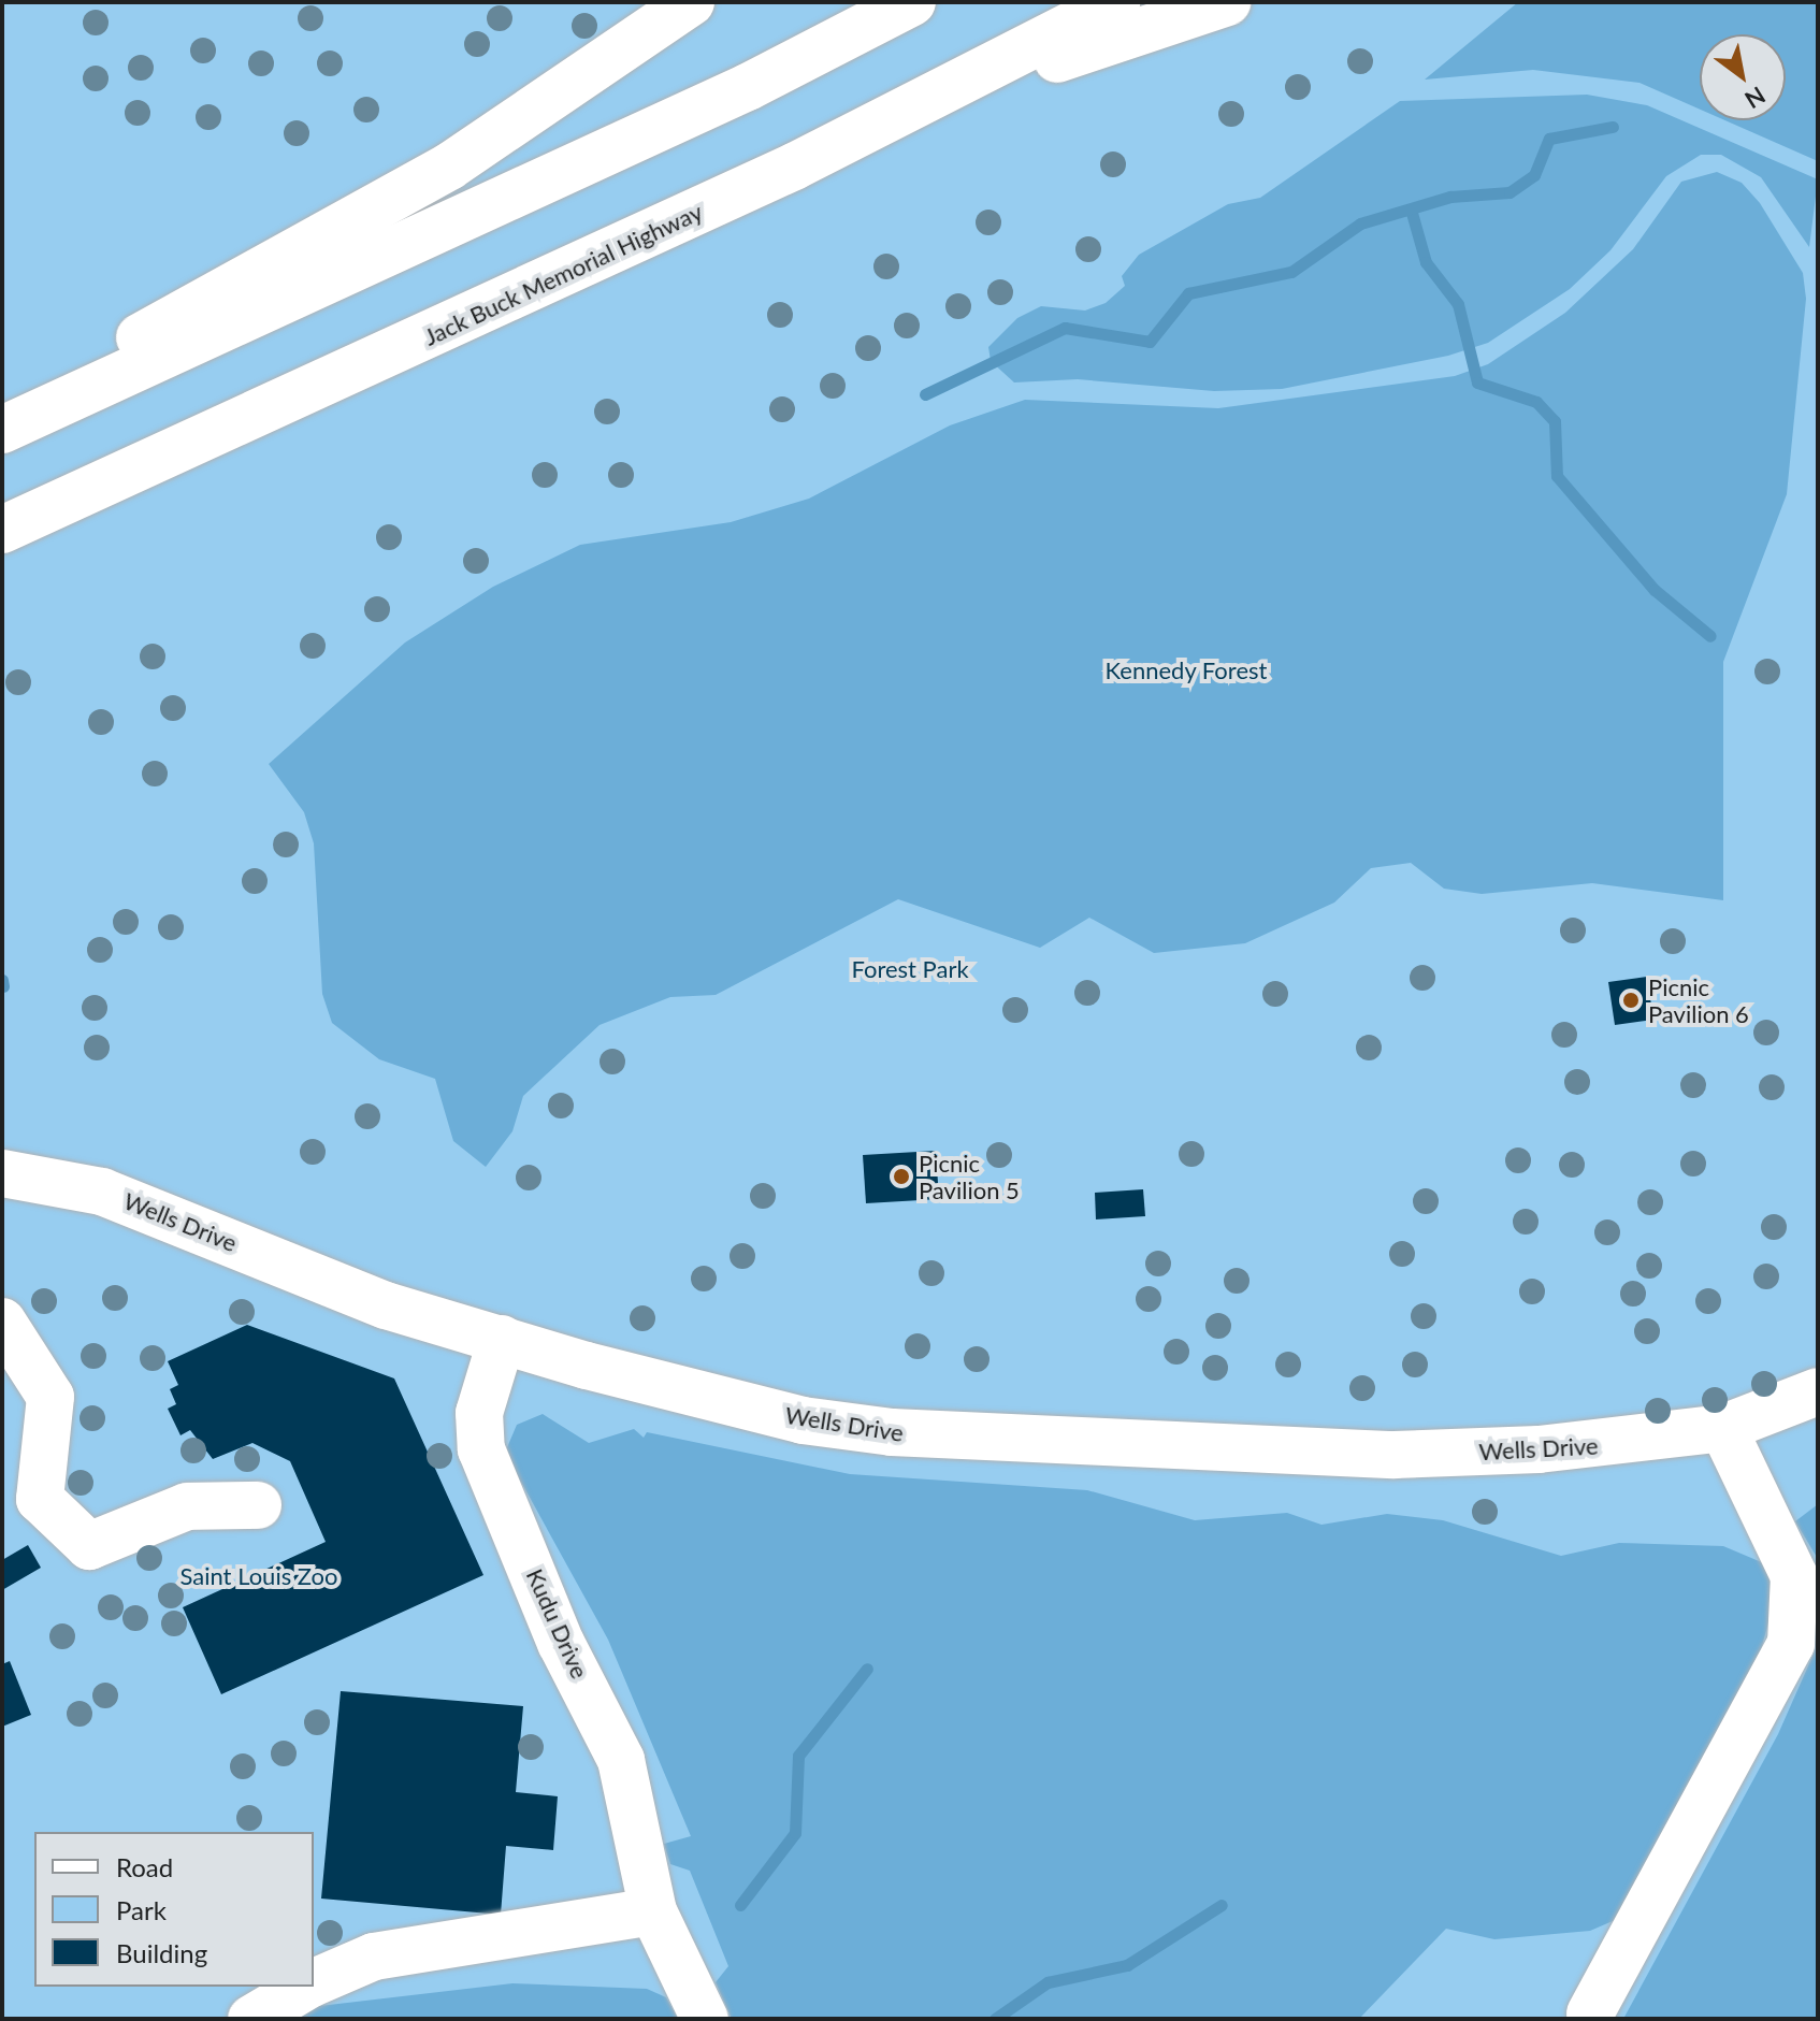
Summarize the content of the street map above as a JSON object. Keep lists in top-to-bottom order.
{
  "streets": {
    "main road": ["Jack Buck Memorial Highway", "Wells Drive", "Kudu Drive"]
  },
  "crossings": [
    ["Wells Drive", "Kudu Drive"]
  ],
  "parks": ["Kennedy Forest", "Forest Park", "Saint Louis Zoo"],
  "places": ["Picnic Pavilion 6", "Picnic Pavilion 5"],
  "legend": ["Road", "Park", "Building"],
  "north": "bottom right"
}
